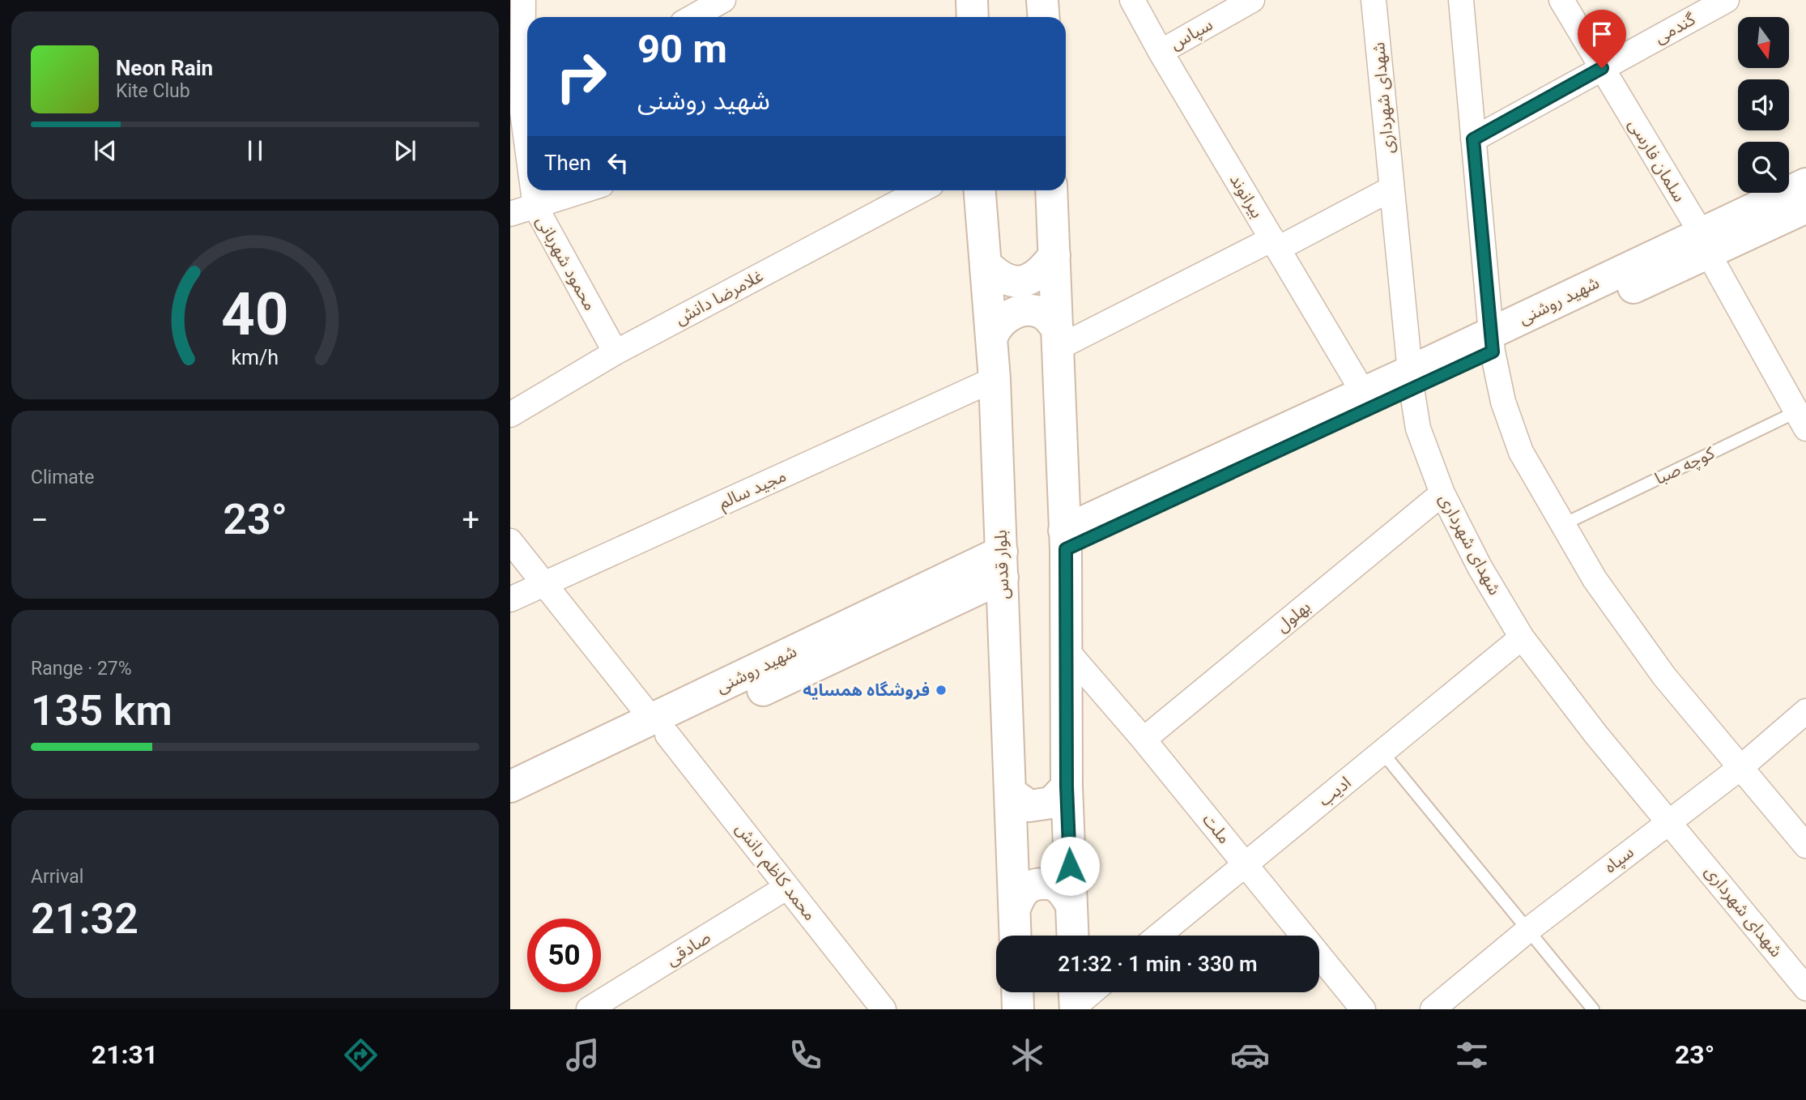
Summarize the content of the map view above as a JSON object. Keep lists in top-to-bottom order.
{
  "streets": {
    "main road": ["شهید روشنی", "بلوار قدس"],
    "street": [
      "گندمی",
      "سپاس",
      "شهدای شهرداری",
      "سلمان فارسی",
      "بیرانوند",
      "محمود شهربانی",
      "غلامرضا دانش",
      "مجید سالم",
      "بهلول",
      "ادیب",
      "ملت",
      "سپاه",
      "محمد کاظم دانش",
      "صادقی"
    ],
    "lane": ["کوچه صبا"]
  },
  "crossings": [
    ["گندمی", "سلمان فارسی"],
    ["سپاس", "بیرانوند"],
    ["شهدای شهرداری", "شهید روشنی"],
    ["شهدای شهرداری", "بهلول"],
    ["شهدای شهرداری", "ادیب"],
    ["شهدای شهرداری", "سپاه"],
    ["سلمان فارسی", "شهید روشنی"],
    ["سلمان فارسی", "کوچه صبا"],
    ["بیرانوند", "شهید روشنی"],
    ["محمود شهربانی", "غلامرضا دانش"],
    ["شهید روشنی", "بلوار قدس"],
    ["شهید روشنی", "محمد کاظم دانش"],
    ["مجید سالم", "بلوار قدس"],
    ["مجید سالم", "محمد کاظم دانش"],
    ["بهلول", "ملت"],
    ["ادیب", "ملت"],
    ["محمد کاظم دانش", "صادقی"]
  ],
  "places": ["فروشگاه همسایه"],
  "north": "bottom",
  "page": {
    "turn": ["90 m", "شهید روشنی"],
    "song": ["Neon Rain", "Kite Club"],
    "then": "Then",
    "tile": [
      "Climate",
      ["Range · 27%", "135 km"],
      ["Arrival", "21:32"]
    ],
    "heat": ["−", "23°", "+"],
    "limit": "50",
    "trip": "21:32 · 1 min · 330 m",
    "tabs": ["21:31", "23°"],
    "gauge": ["40", "km/h"]
  }
}
